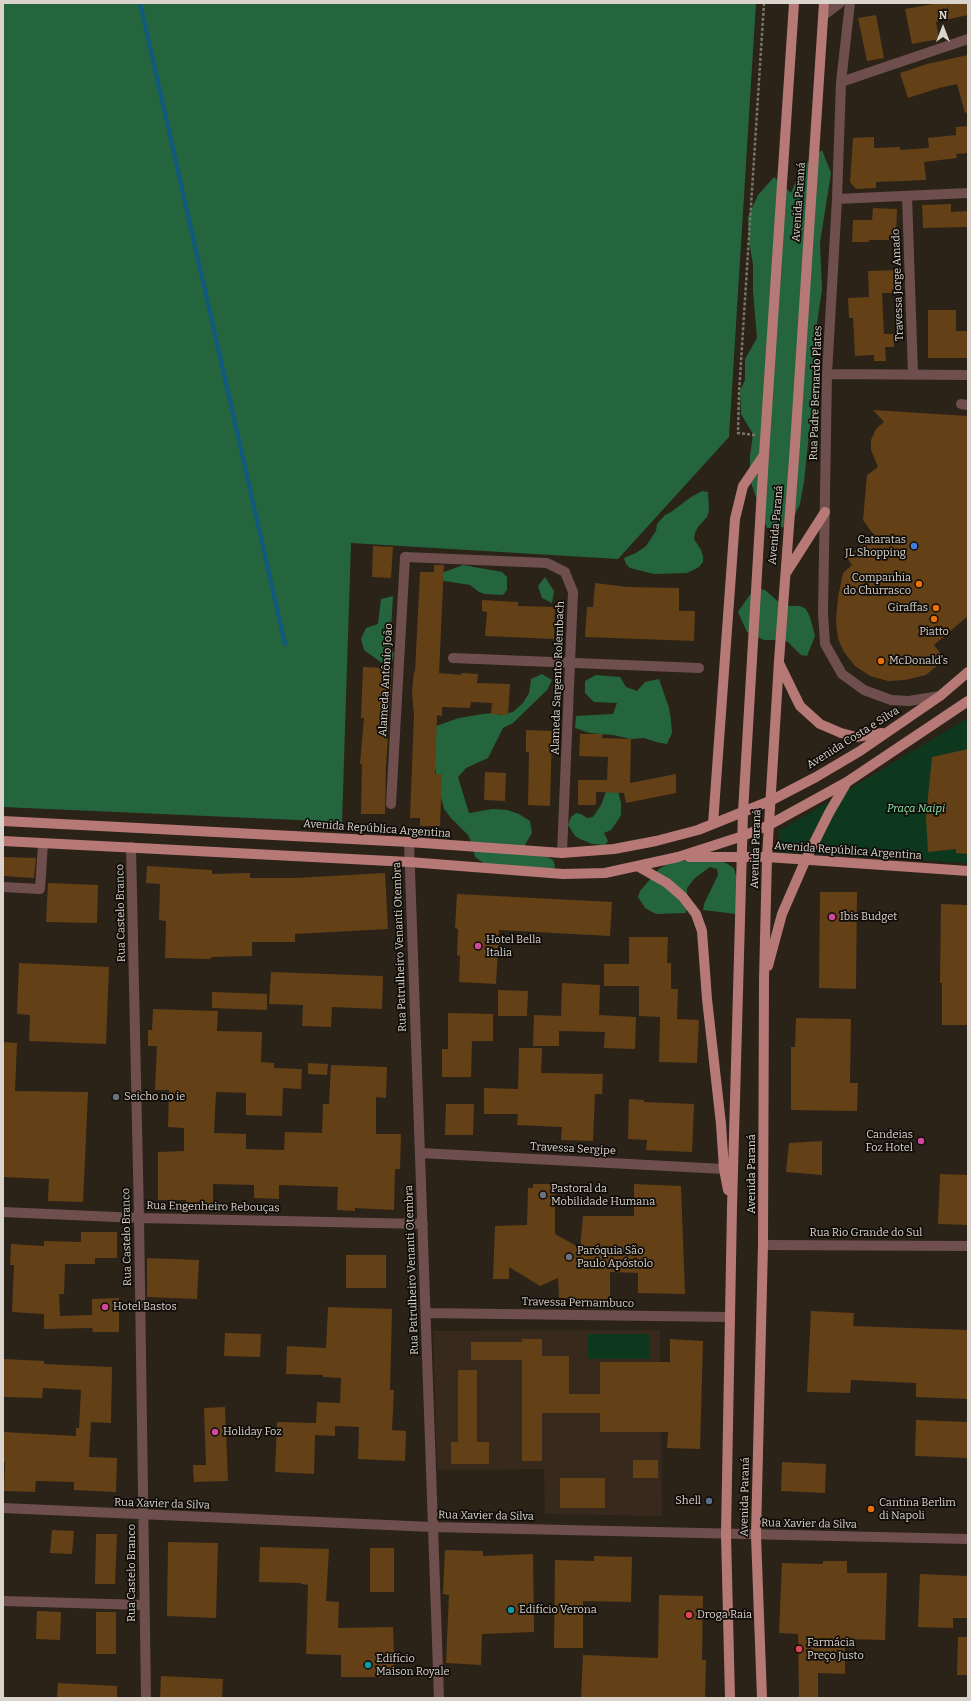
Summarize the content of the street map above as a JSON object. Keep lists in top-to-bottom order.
{
  "streets": {
    "main road": ["Avenida Paraná", "Avenida Costa e Silva", "Avenida República Argentina"],
    "street": [
      "Travessa Jorge Amado",
      "Rua Padre Bernardo Plates",
      "Alameda Sargento Rolembach",
      "Alameda Antônio João",
      "Rua Castelo Branco",
      "Rua Patrulheiro Venanti Otembra",
      "Travessa Sergipe",
      "Rua Engenheiro Rebouças",
      "Rua Rio Grande do Sul",
      "Travessa Pernambuco",
      "Rua Xavier da Silva"
    ]
  },
  "crossings": [
    ["Avenida Paraná", "Avenida Costa e Silva"],
    ["Avenida Paraná", "Avenida República Argentina"],
    ["Avenida Paraná", "Rua Rio Grande do Sul"],
    ["Avenida Paraná", "Travessa Pernambuco"],
    ["Avenida Paraná", "Rua Xavier da Silva"],
    ["Rua Padre Bernardo Plates", "Avenida Costa e Silva"],
    ["Alameda Sargento Rolembach", "Alameda Antônio João"],
    ["Alameda Sargento Rolembach", "Avenida República Argentina"],
    ["Avenida Costa e Silva", "Avenida República Argentina"],
    ["Avenida República Argentina", "Rua Castelo Branco"],
    ["Avenida República Argentina", "Rua Patrulheiro Venanti Otembra"],
    ["Rua Castelo Branco", "Rua Engenheiro Rebouças"],
    ["Rua Castelo Branco", "Rua Xavier da Silva"],
    ["Rua Patrulheiro Venanti Otembra", "Travessa Sergipe"],
    ["Rua Patrulheiro Venanti Otembra", "Rua Engenheiro Rebouças"],
    ["Rua Patrulheiro Venanti Otembra", "Travessa Pernambuco"],
    ["Rua Patrulheiro Venanti Otembra", "Rua Xavier da Silva"]
  ],
  "parks": ["Praça Naipi"],
  "places": [
    "Cataratas JL Shopping",
    "Companhia do Churrasco",
    "Giraffas",
    "Piatto",
    "McDonald's",
    "Ibis Budget",
    "Hotel Bella Italia",
    "Seicho no ie",
    "Candeias Foz Hotel",
    "Pastoral da Mobilidade Humana",
    "Paróquia São Paulo Apóstolo",
    "Hotel Bastos",
    "Holiday Foz",
    "Shell",
    "Cantina Berlim di Napoli",
    "Edifício Verona",
    "Droga Raia",
    "Farmácia Preço Justo",
    "Edifício Maison Royale"
  ],
  "north": "top"
}
